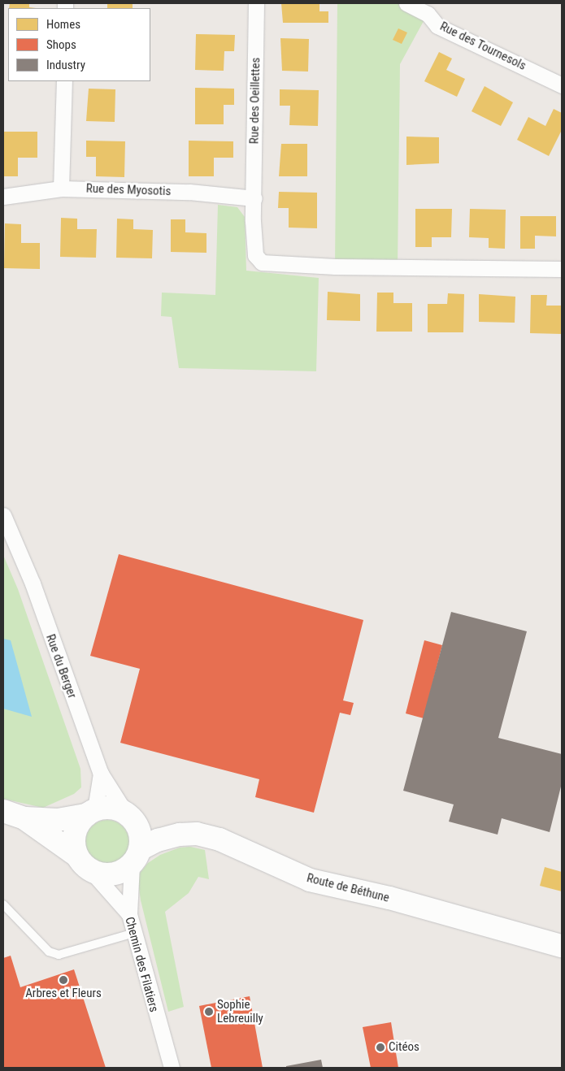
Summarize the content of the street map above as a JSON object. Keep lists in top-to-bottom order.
{
  "streets": {
    "main road": ["Route de Béthune"],
    "street": [
      "Rue des Tournesols",
      "Rue des Oeillettes",
      "Rue des Myosotis",
      "Rue du Berger",
      "Chemin des Filatiers"
    ]
  },
  "crossings": [
    ["Rue des Oeillettes", "Rue des Myosotis"],
    ["Rue du Berger", "Route de Béthune"],
    ["Rue du Berger", "Chemin des Filatiers"],
    ["Route de Béthune", "Chemin des Filatiers"]
  ],
  "places": ["Arbres et Fleurs", "Sophie Lebreuilly", "Citéos"],
  "legend": ["Homes", "Shops", "Industry"]
}
